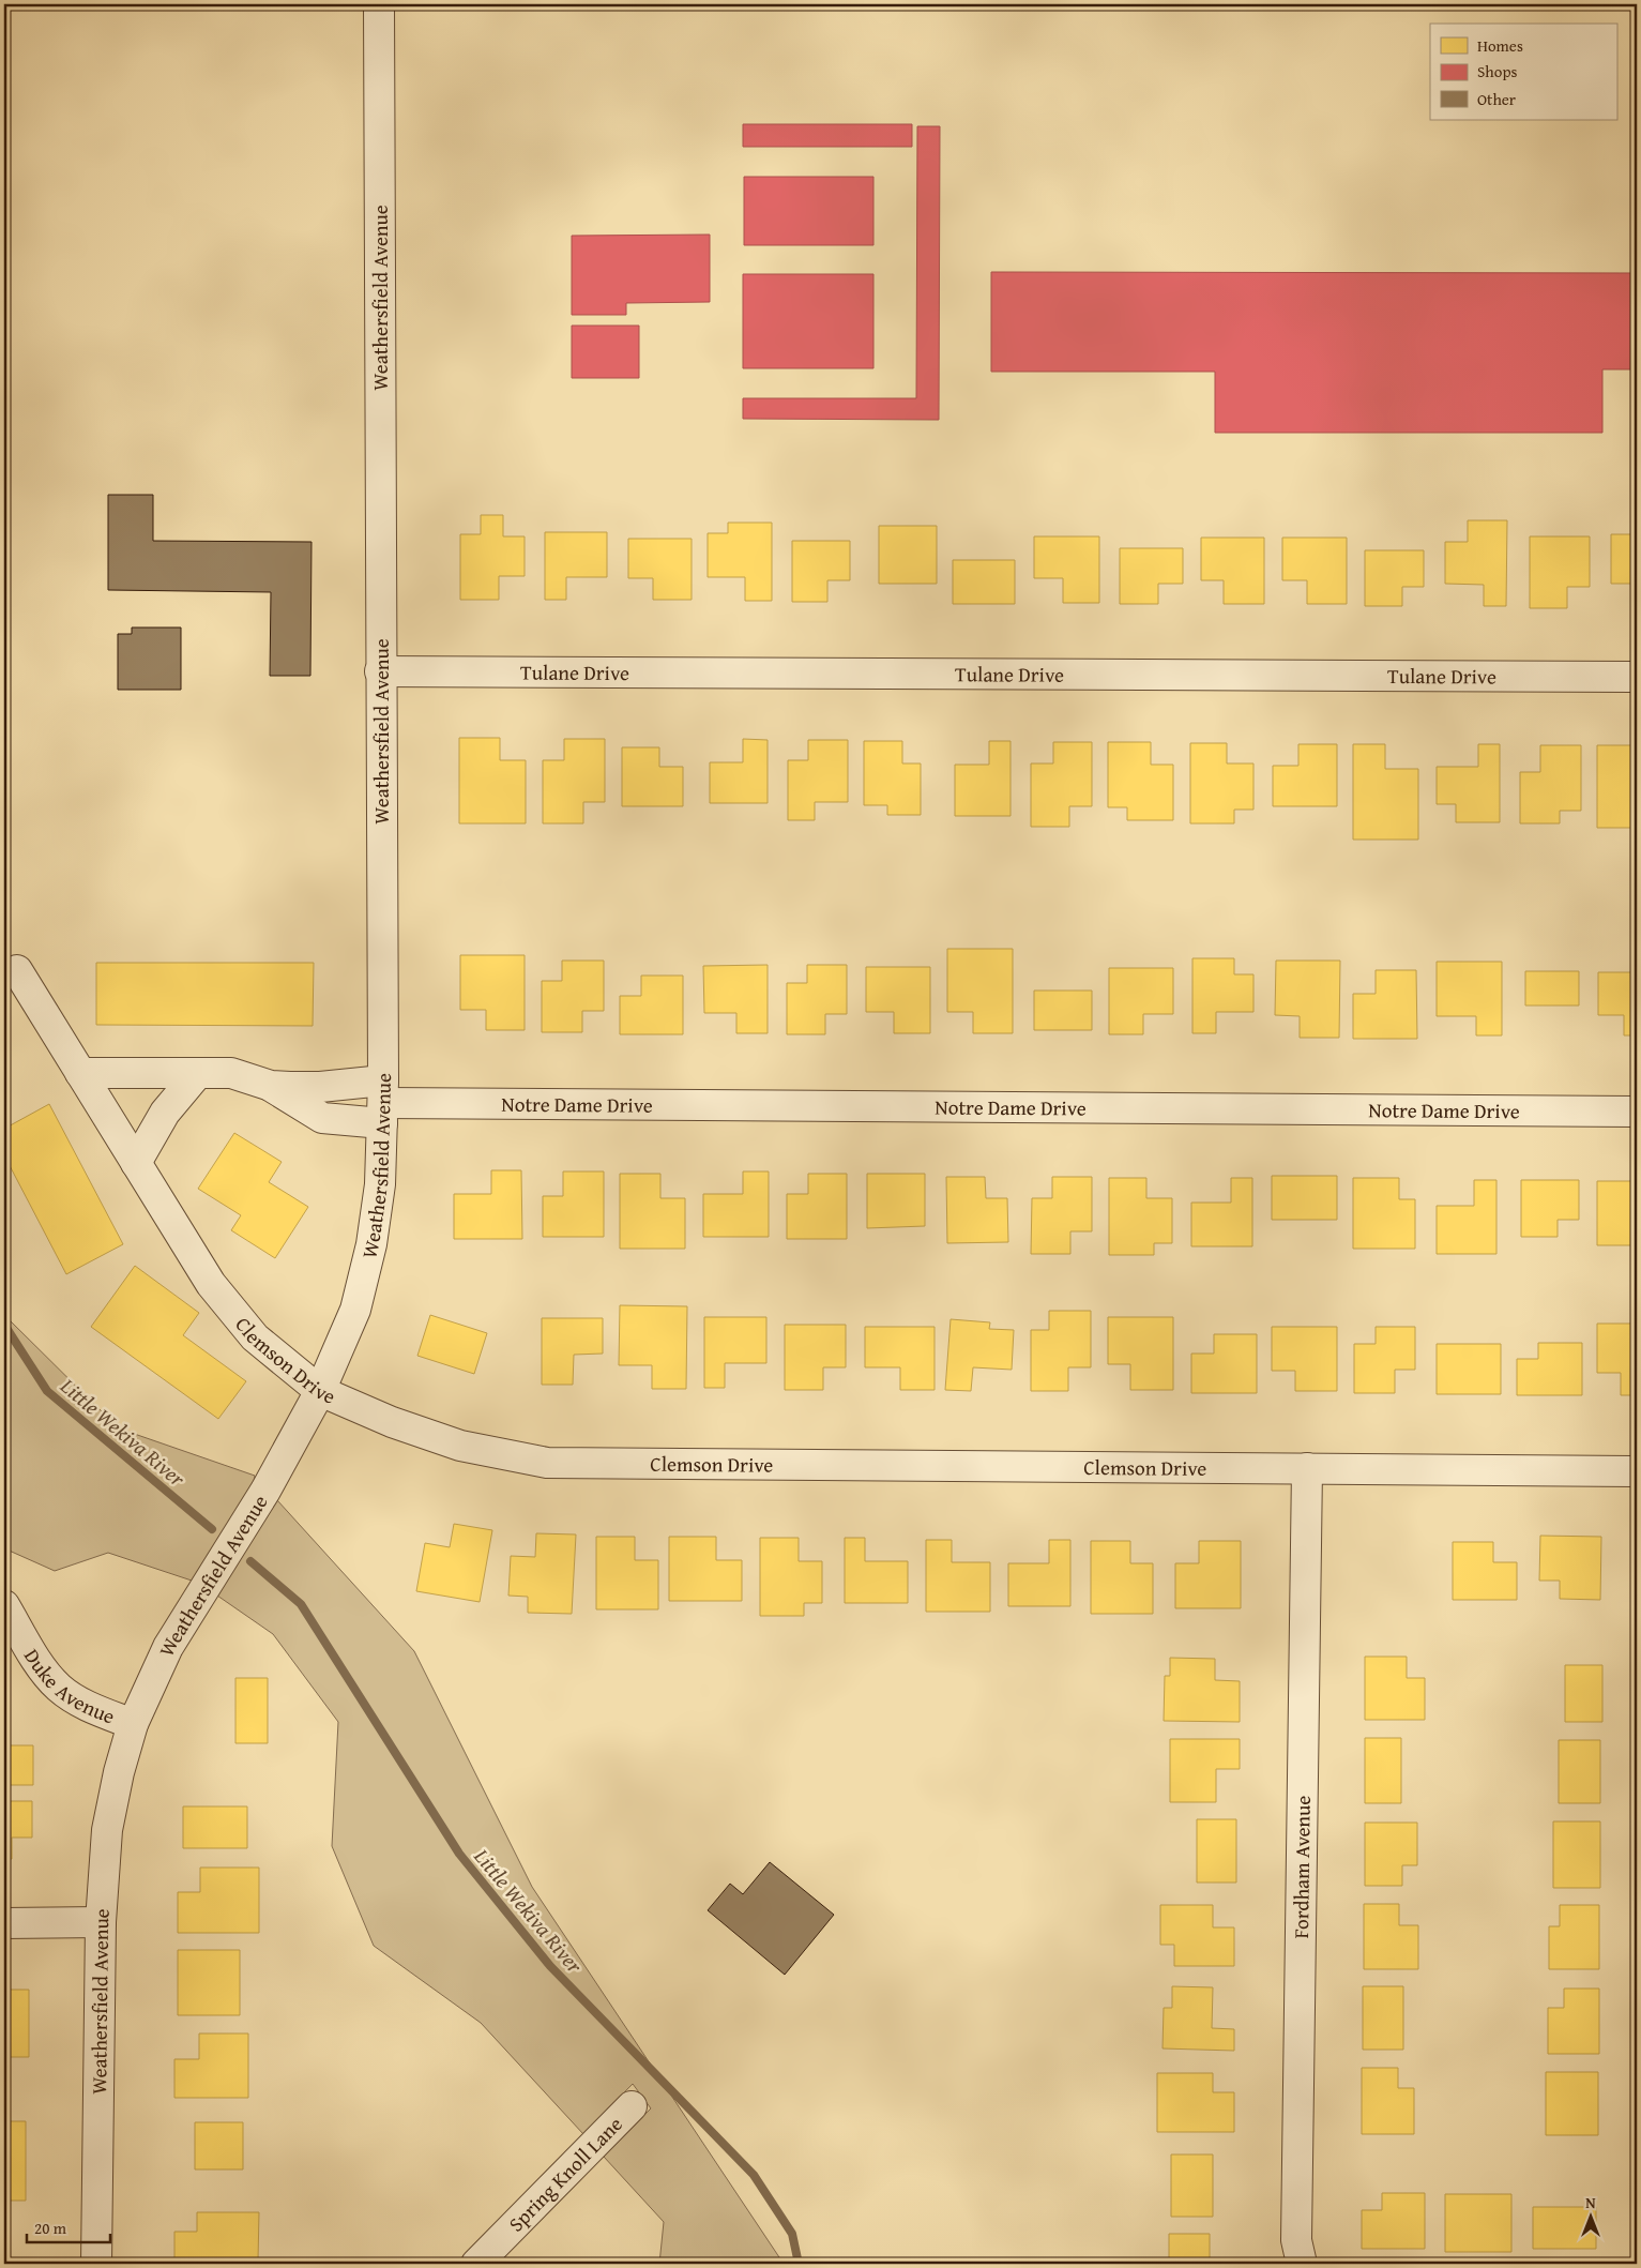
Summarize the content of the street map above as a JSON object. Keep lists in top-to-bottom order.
{
  "streets": {
    "street": [
      "Weathersfield Avenue",
      "Tulane Drive",
      "Notre Dame Drive",
      "Clemson Drive",
      "Duke Avenue",
      "Fordham Avenue",
      "Spring Knoll Lane"
    ]
  },
  "crossings": [
    ["Weathersfield Avenue", "Tulane Drive"],
    ["Weathersfield Avenue", "Notre Dame Drive"],
    ["Weathersfield Avenue", "Clemson Drive"],
    ["Weathersfield Avenue", "Duke Avenue"],
    ["Notre Dame Drive", "Clemson Drive"],
    ["Clemson Drive", "Fordham Avenue"]
  ],
  "water": ["Little Wekiva River"],
  "legend": ["Homes", "Shops", "Other"],
  "scale_bar": "20 m",
  "north": "top"
}
